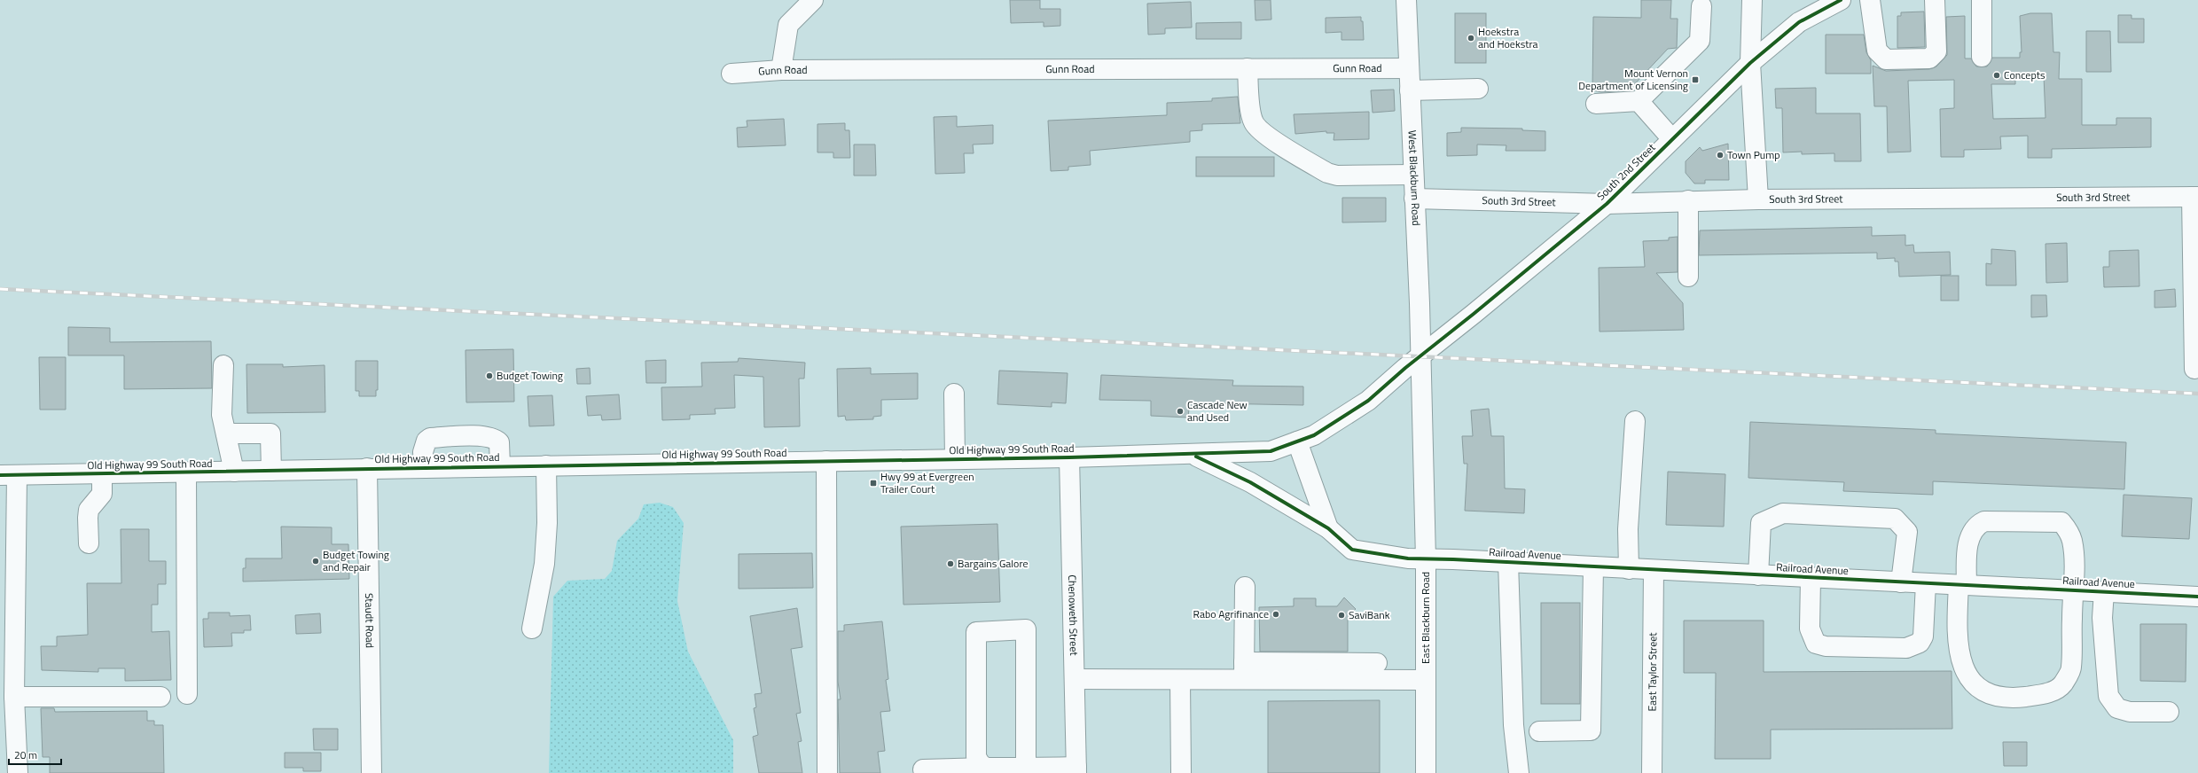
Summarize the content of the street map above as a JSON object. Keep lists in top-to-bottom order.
{
  "streets": {
    "street": [
      "Gunn Road",
      "South 2nd Street",
      "West Blackburn Road",
      "South 3rd Street",
      "Old Highway 99 South Road",
      "Railroad Avenue",
      "Chenoweth Street",
      "East Blackburn Road",
      "Staudt Road",
      "East Taylor Street"
    ]
  },
  "crossings": [
    ["Gunn Road", "West Blackburn Road"],
    ["South 2nd Street", "West Blackburn Road"],
    ["South 2nd Street", "South 3rd Street"],
    ["South 2nd Street", "Old Highway 99 South Road"],
    ["South 2nd Street", "East Blackburn Road"],
    ["West Blackburn Road", "South 3rd Street"],
    ["West Blackburn Road", "Old Highway 99 South Road"],
    ["West Blackburn Road", "East Blackburn Road"],
    ["Old Highway 99 South Road", "Railroad Avenue"],
    ["Old Highway 99 South Road", "Chenoweth Street"],
    ["Old Highway 99 South Road", "East Blackburn Road"],
    ["Old Highway 99 South Road", "Staudt Road"],
    ["Railroad Avenue", "East Blackburn Road"],
    ["Railroad Avenue", "East Taylor Street"]
  ],
  "places": {
    "other": [
      "Hoekstra and Hoekstra",
      "Concepts",
      "Town Pump",
      "Budget Towing",
      "Cascade New and Used",
      "Budget Towing and Repair",
      "Bargains Galore",
      "Rabo Agrifinance",
      "SaviBank"
    ],
    "transit": ["Mount Vernon Department of Licensing", "Hwy 99 at Evergreen Trailer Court"]
  },
  "scale_bar": "20 m"
}
